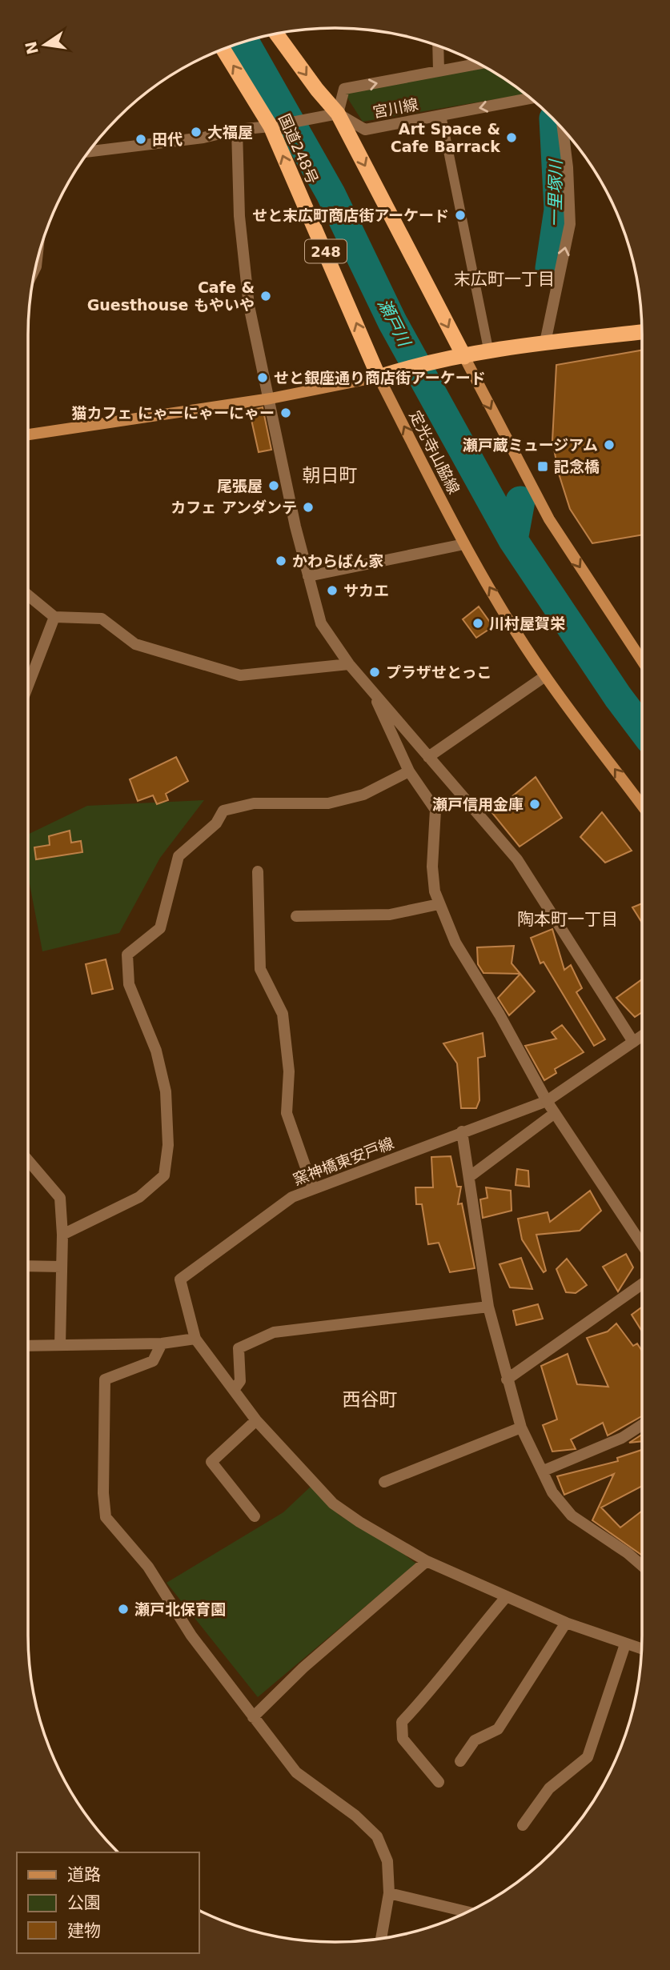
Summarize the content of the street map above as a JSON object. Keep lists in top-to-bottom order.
{
  "streets": {
    "highway": ["国道248号", "248"],
    "main road": ["定光寺山脇線"],
    "street": ["宮川線", "窯神橋東安戸線"]
  },
  "crossings": [
    ["国道248号", "定光寺山脇線"]
  ],
  "districts": [
    "末広町一丁目",
    "朝日町",
    "陶本町一丁目",
    "西谷町"
  ],
  "water": ["一里塚川", "瀬戸川"],
  "places": {
    "other": [
      "大福屋",
      "Art Space & Cafe Barrack",
      "田代",
      "せと末広町商店街アーケード",
      "Cafe & Guesthouse もやいや",
      "せと銀座通り商店街アーケード",
      "猫カフェ にゃーにゃーにゃー",
      "瀬戸蔵ミュージアム",
      "尾張屋",
      "カフェ アンダンテ",
      "かわらばん家",
      "サカエ",
      "川村屋賀栄",
      "プラザせとっこ",
      "瀬戸信用金庫",
      "瀬戸北保育園"
    ],
    "transit": ["記念橋"]
  },
  "legend": ["道路", "公園", "建物"],
  "north": "left"
}
